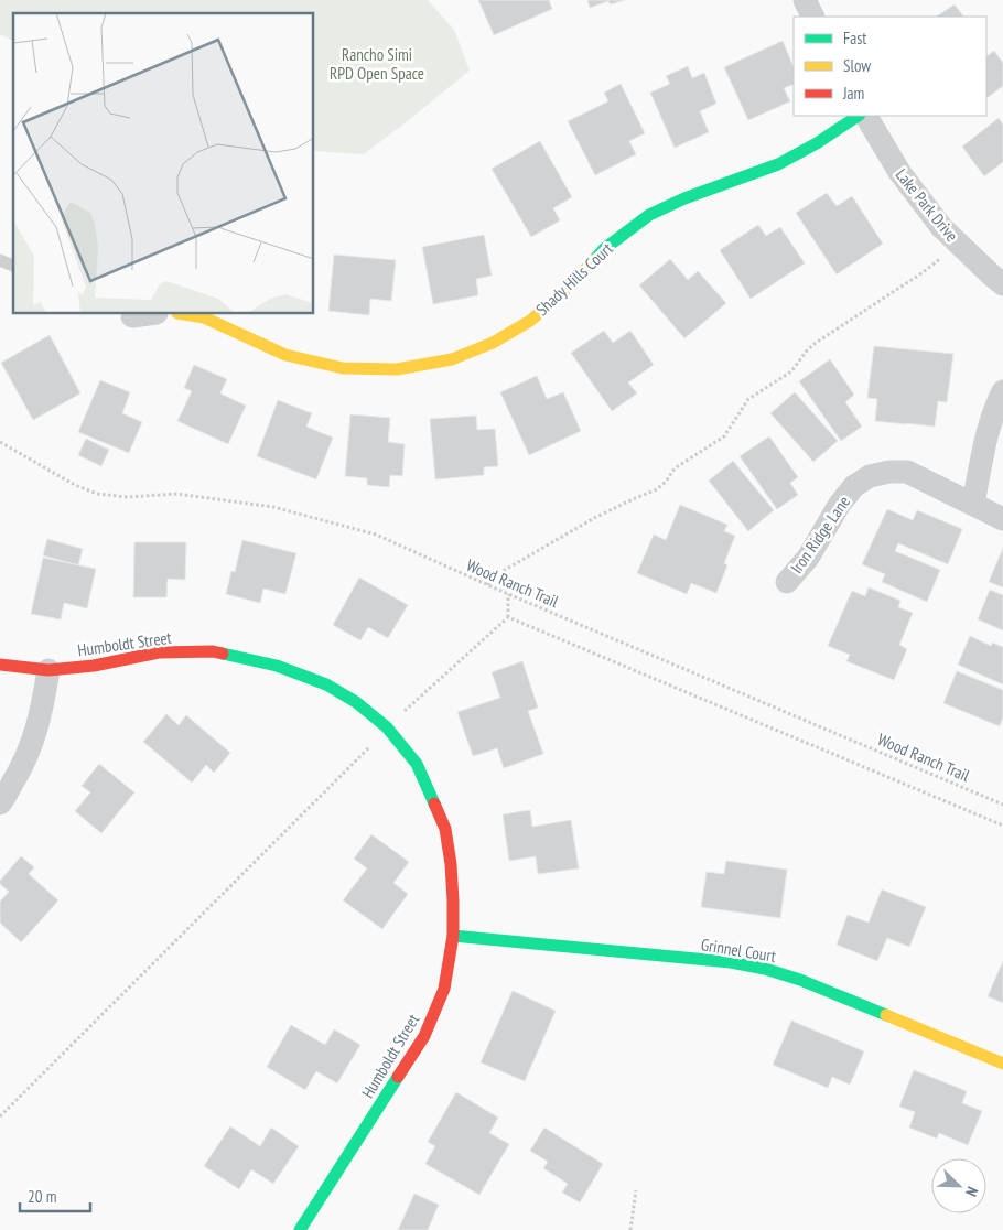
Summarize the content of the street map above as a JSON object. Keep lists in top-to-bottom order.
{
  "streets": {
    "street": [
      "Lake Park Drive",
      "Shady Hills Court",
      "Iron Ridge Lane",
      "Humboldt Street",
      "Grinnel Court"
    ],
    "path": ["Wood Ranch Trail"]
  },
  "crossings": [
    ["Humboldt Street", "Grinnel Court"]
  ],
  "parks": ["Rancho Simi RPD Open Space"],
  "legend": ["Fast", "Slow", "Jam"],
  "scale_bar": "20 m",
  "north": "bottom right"
}
